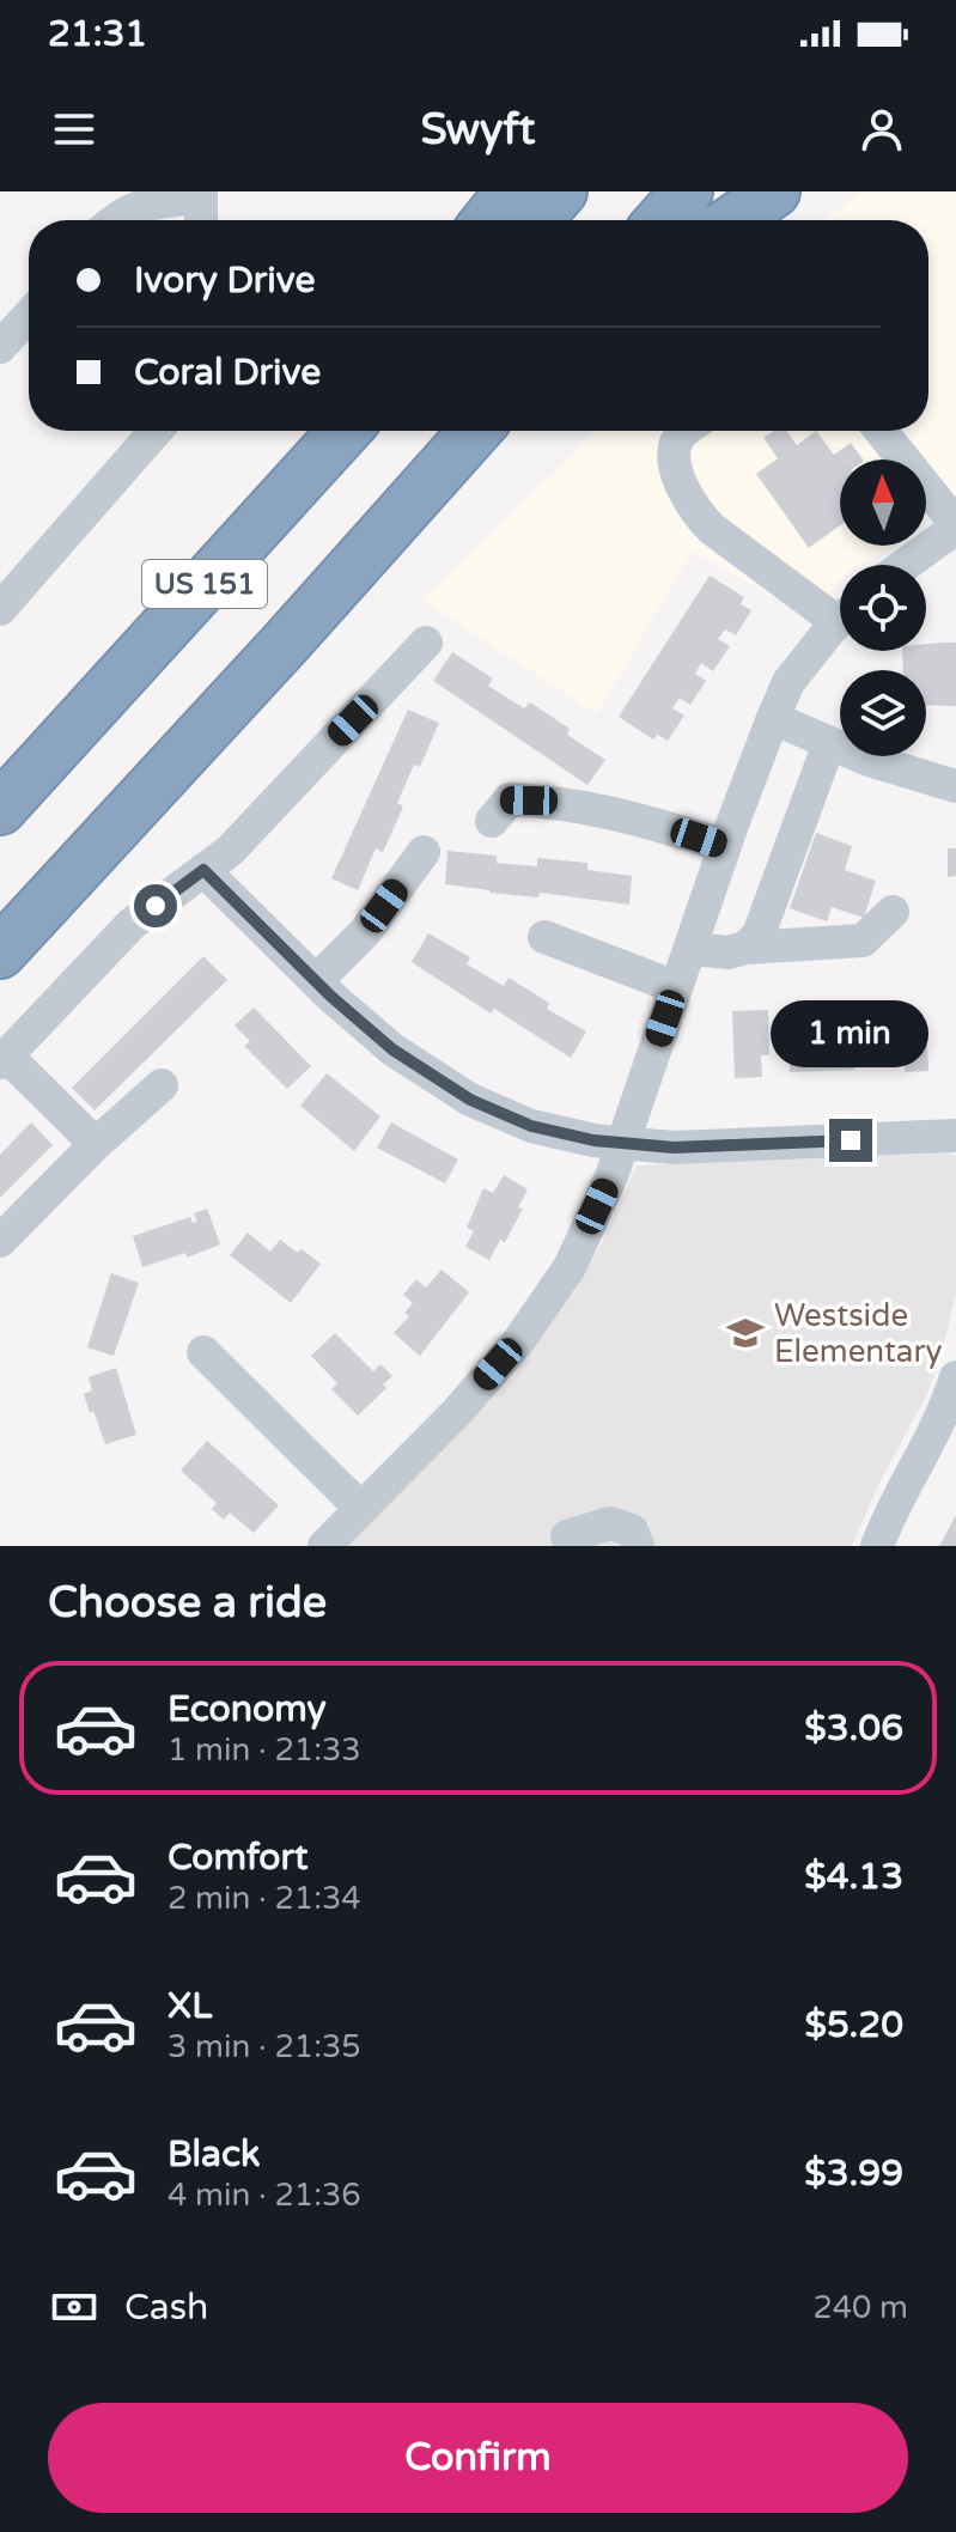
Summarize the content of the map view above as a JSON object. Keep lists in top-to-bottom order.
{
  "streets": {
    "highway": ["US 151"]
  },
  "places": {
    "school or university": ["Westside Elementary"]
  },
  "north": "top",
  "page": {
    "status": "21:31",
    "header": "Swyft",
    "banner": ["Ivory Drive", "Coral Drive"],
    "bubble": "1 min",
    "heading": "Choose a ride",
    "list": [
      {
        "name": "Economy",
        "note": "1 min · 21:33",
        "value": "$3.06"
      },
      {
        "name": "Comfort",
        "note": "2 min · 21:34",
        "value": "$4.13"
      },
      {
        "name": "XL",
        "note": "3 min · 21:35",
        "value": "$5.20"
      },
      {
        "name": "Black",
        "note": "4 min · 21:36",
        "value": "$3.99"
      }
    ],
    "pay": ["Cash", "240 m"],
    "buttons": "Confirm"
  }
}
